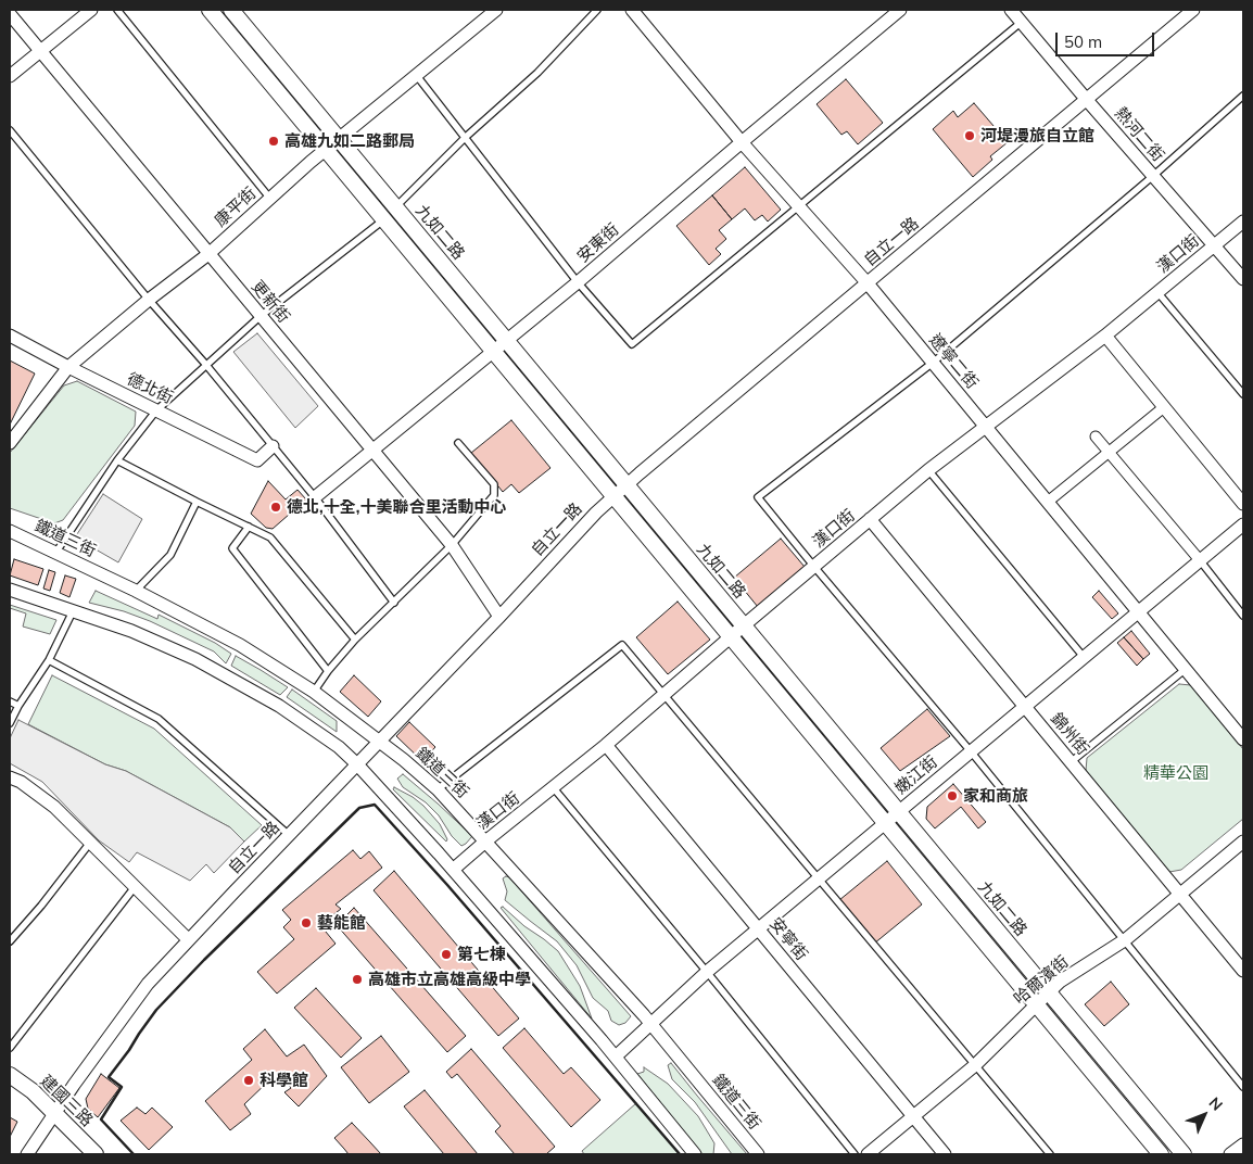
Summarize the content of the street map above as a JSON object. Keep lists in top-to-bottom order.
{
  "streets": {
    "street": [
      "熱河二街",
      "康平街",
      "九如二路",
      "自立一路",
      "安東街",
      "漢口街",
      "更新街",
      "遼寧二街",
      "德北街",
      "鐵道三街",
      "錦州街",
      "嫩江街",
      "安寧街",
      "哈爾濱街",
      "建國三路"
    ]
  },
  "crossings": [
    ["熱河二街", "自立一路"],
    ["熱河二街", "漢口街"],
    ["康平街", "九如二路"],
    ["康平街", "更新街"],
    ["康平街", "德北街"],
    ["九如二路", "自立一路"],
    ["九如二路", "安東街"],
    ["九如二路", "漢口街"],
    ["九如二路", "嫩江街"],
    ["九如二路", "哈爾濱街"],
    ["自立一路", "更新街"],
    ["自立一路", "遼寧二街"],
    ["自立一路", "鐵道三街"],
    ["自立一路", "建國三路"],
    ["安東街", "更新街"],
    ["安東街", "遼寧二街"],
    ["漢口街", "遼寧二街"],
    ["漢口街", "鐵道三街"],
    ["漢口街", "錦州街"],
    ["漢口街", "安寧街"],
    ["遼寧二街", "嫩江街"],
    ["鐵道三街", "嫩江街"],
    ["錦州街", "嫩江街"],
    ["錦州街", "哈爾濱街"],
    ["嫩江街", "安寧街"],
    ["安寧街", "哈爾濱街"]
  ],
  "parks": ["精華公園"],
  "places": [
    "河堤漫旅自立館",
    "高雄九如二路郵局",
    "德北,十全,十美聯合里活動中心",
    "家和商旅",
    "藝能館",
    "第七棟",
    "高雄市立高雄高級中學",
    "科學館"
  ],
  "scale_bar": "50 m",
  "north": "top right"
}
